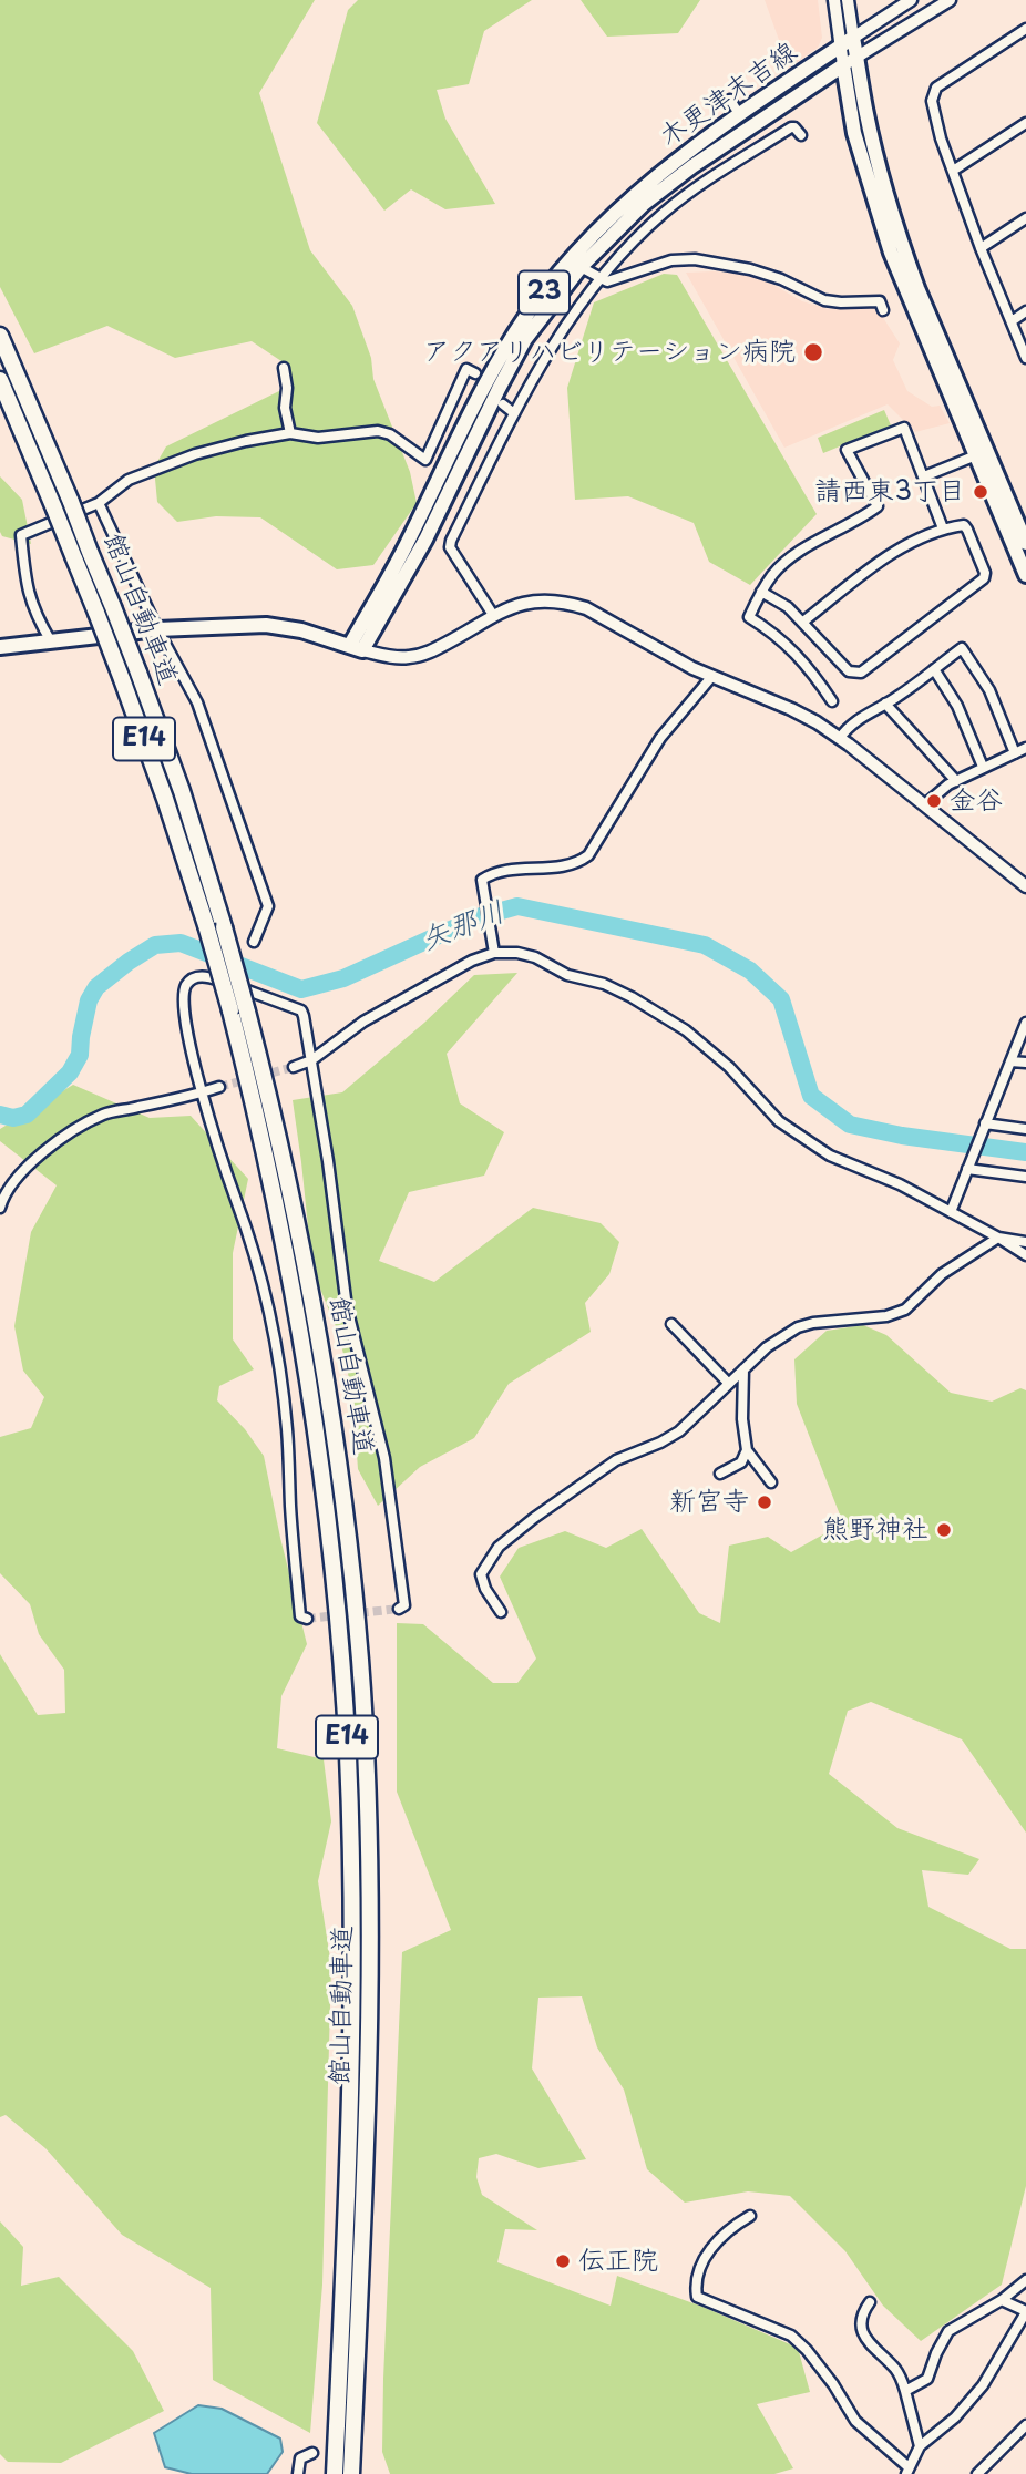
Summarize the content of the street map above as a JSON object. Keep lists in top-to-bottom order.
{
  "streets": {
    "highway": ["館山自動車道", "E14"],
    "main road": ["木更津末吉線", "23"]
  },
  "water": ["矢那川"],
  "places": [
    "アクアリハビリテーション病院",
    "請西東3丁目",
    "金谷",
    "新宮寺",
    "熊野神社",
    "伝正院"
  ]
}
